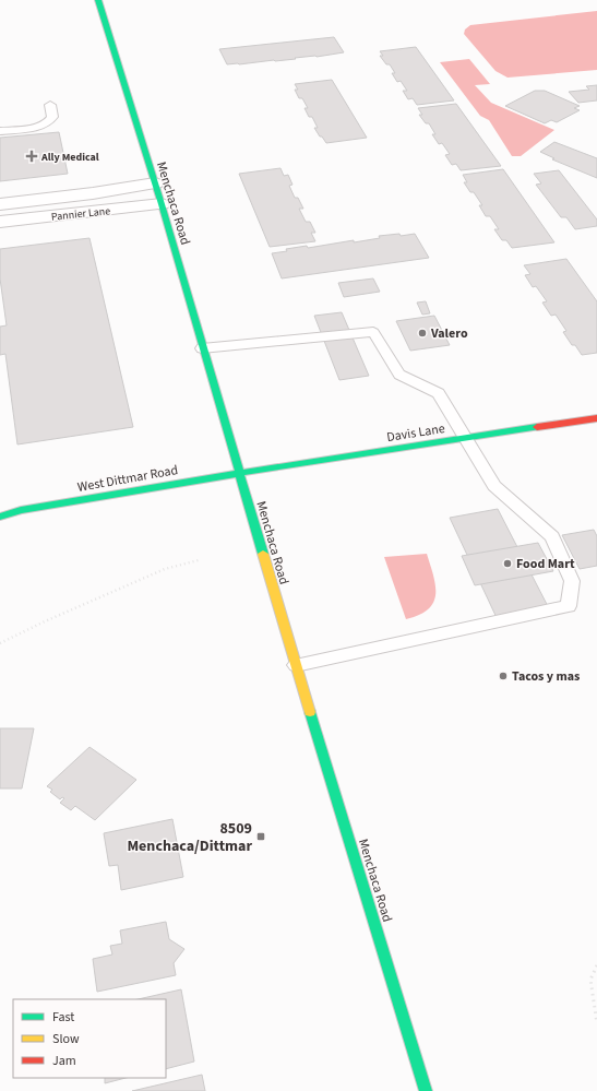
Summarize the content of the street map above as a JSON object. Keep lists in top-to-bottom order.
{
  "streets": {
    "main road": ["Menchaca Road", "Davis Lane", "West Dittmar Road"],
    "street": ["Pannier Lane"]
  },
  "crossings": [
    ["Menchaca Road", "Pannier Lane"],
    ["Menchaca Road", "Davis Lane"],
    ["Menchaca Road", "West Dittmar Road"],
    ["Davis Lane", "West Dittmar Road"]
  ],
  "places": {
    "health": ["Ally Medical"],
    "other": ["Valero", "Food Mart", "Tacos y mas"],
    "transit": ["8509 Menchaca/Dittmar"]
  },
  "legend": ["Fast", "Slow", "Jam"]
}
